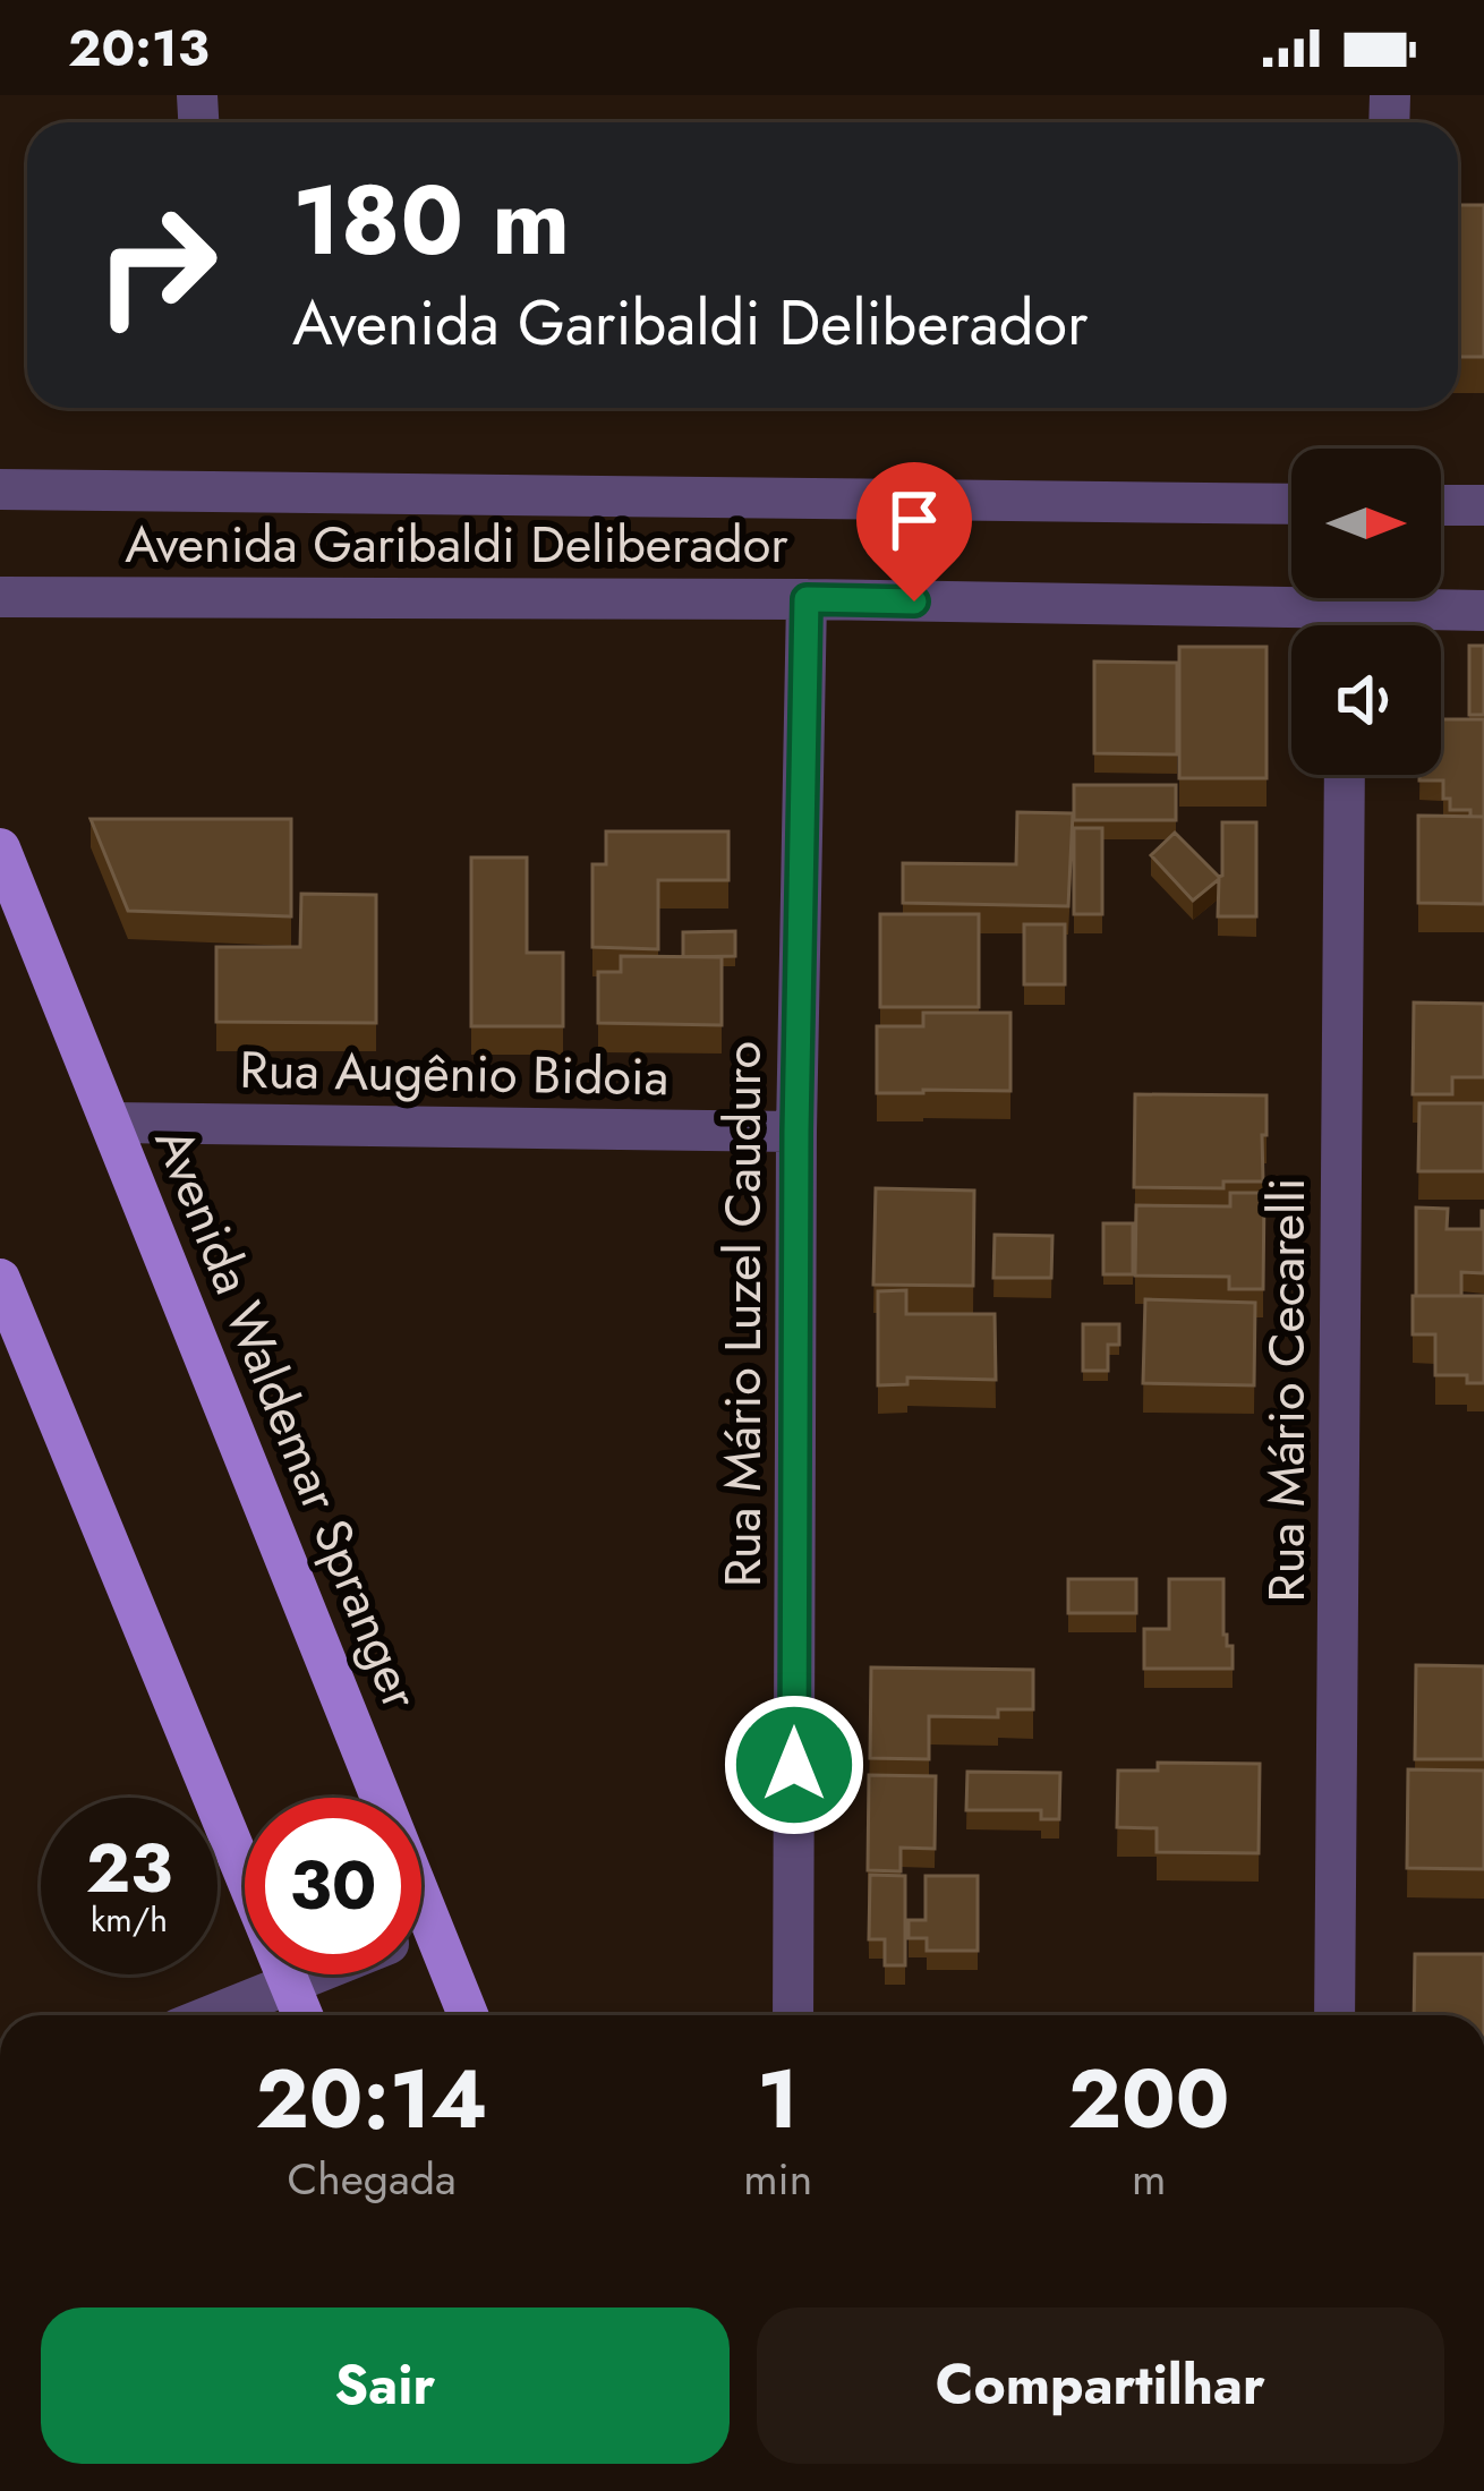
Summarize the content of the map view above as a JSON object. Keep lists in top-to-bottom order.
{
  "streets": {
    "main road": ["Avenida Waldemar Spranger"],
    "street": [
      "Avenida Garibaldi Deliberador",
      "Rua Augênio Bidoia",
      "Rua Mário Luzel Cauduro",
      "Rua Mário Cecarelli"
    ]
  },
  "crossings": [
    ["Avenida Garibaldi Deliberador", "Rua Mário Luzel Cauduro"],
    ["Rua Augênio Bidoia", "Rua Mário Luzel Cauduro"],
    ["Rua Augênio Bidoia", "Avenida Waldemar Spranger"]
  ],
  "north": "right",
  "page": {
    "status": "20:13",
    "turn": ["180 m", "Avenida Garibaldi Deliberador"],
    "speed": "23 km/h",
    "limit": "30",
    "eta": [
      "20:14",
      "Chegada",
      "1",
      "min",
      "200",
      "m"
    ],
    "buttons": ["Sair", "Compartilhar"]
  }
}
